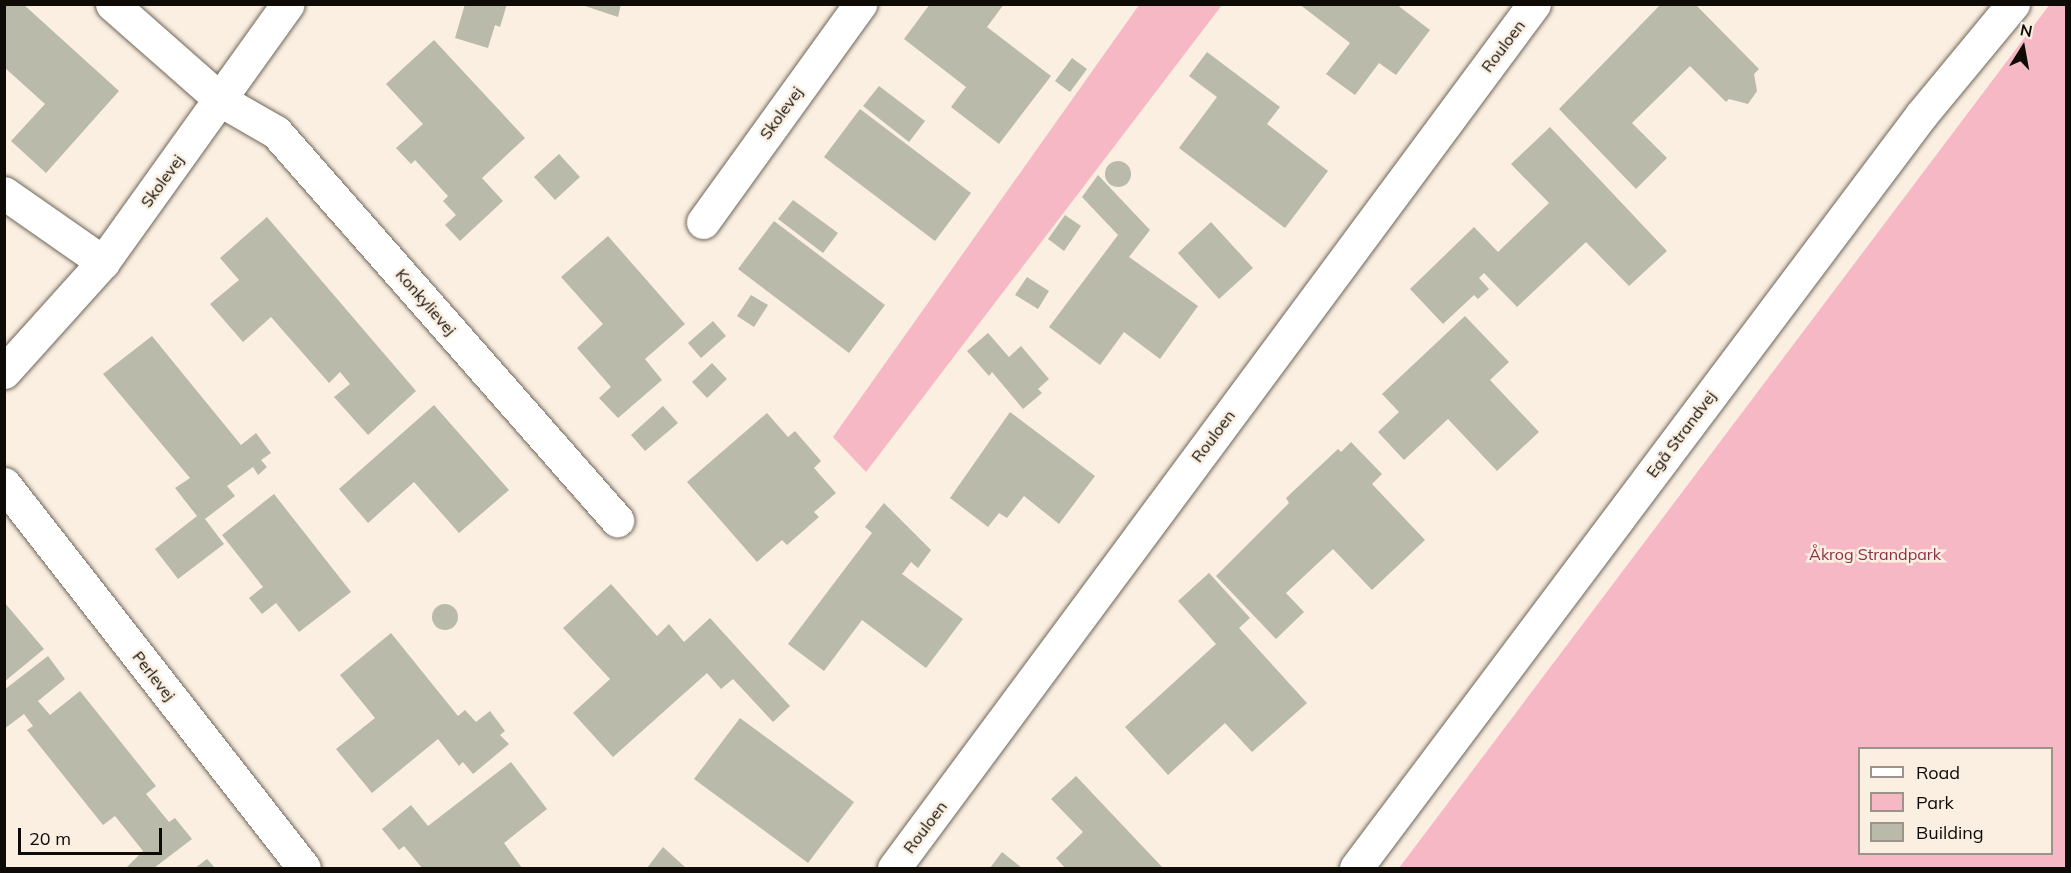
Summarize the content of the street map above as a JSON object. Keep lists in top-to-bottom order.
{
  "streets": {
    "street": [
      "Rouloen",
      "Skolevej",
      "Konkylievej",
      "Egå Strandvej",
      "Perlevej"
    ]
  },
  "crossings": [
    ["Skolevej", "Konkylievej"]
  ],
  "parks": ["Åkrog Strandpark"],
  "legend": ["Road", "Park", "Building"],
  "scale_bar": "20 m",
  "north": "top"
}
